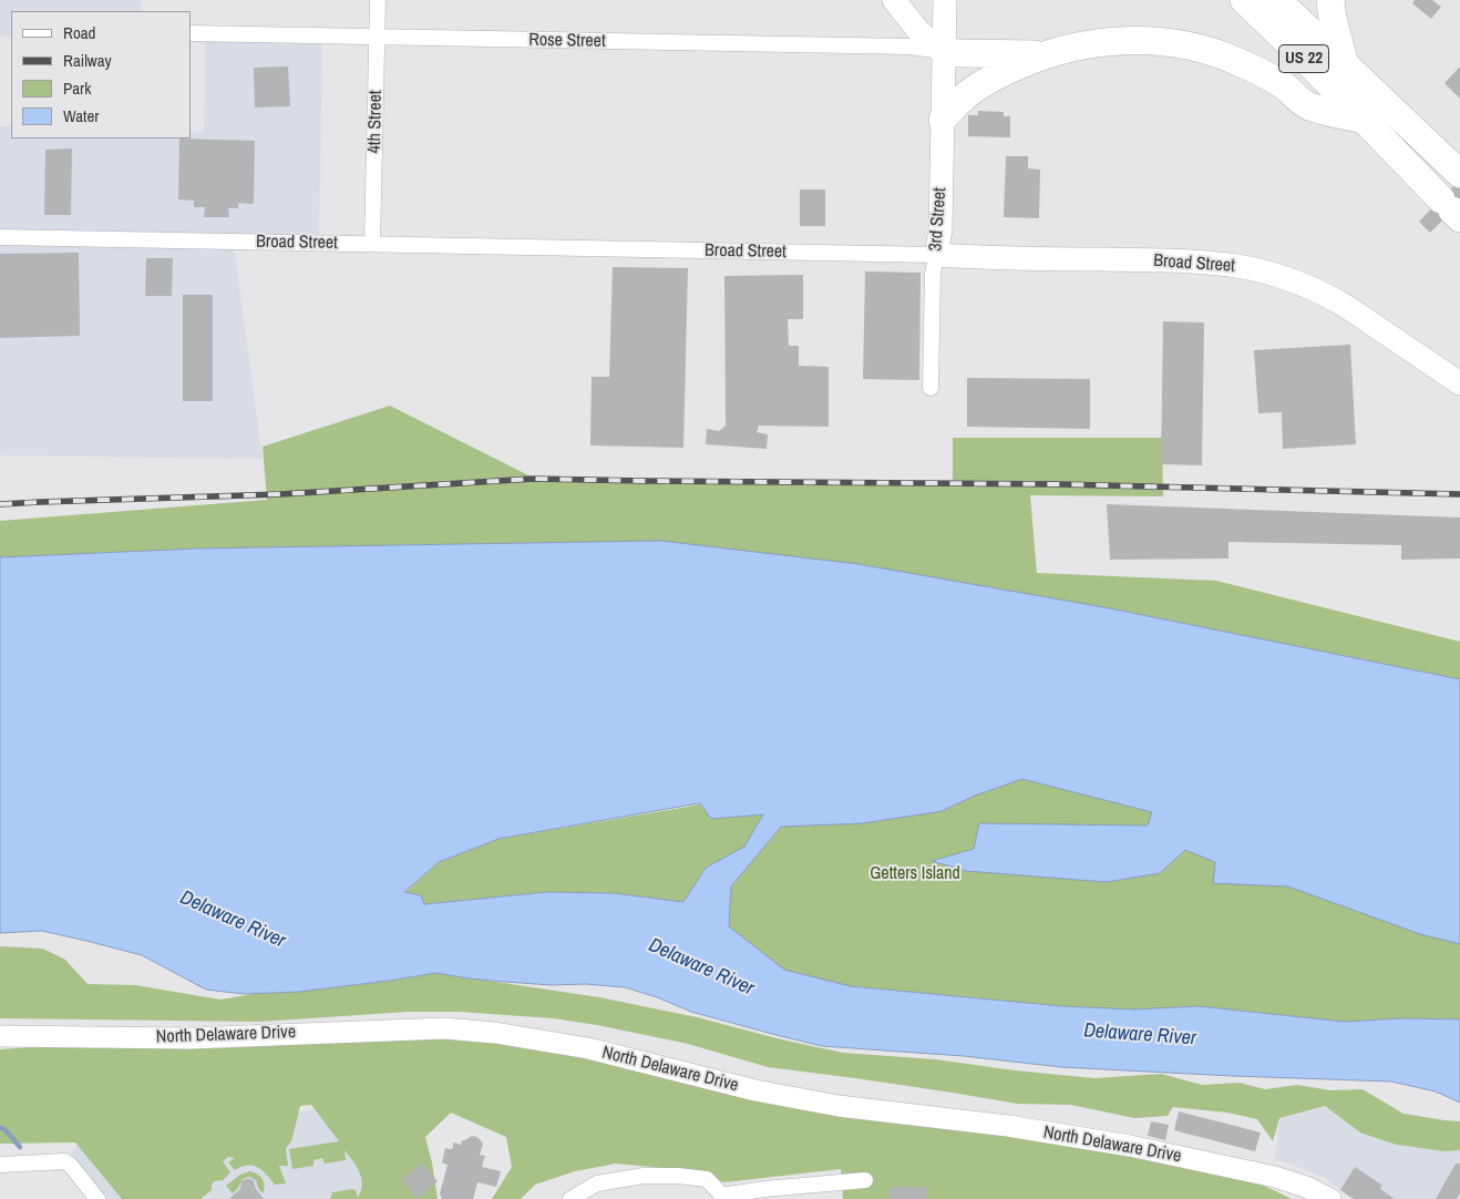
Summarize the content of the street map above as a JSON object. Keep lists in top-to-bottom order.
{
  "streets": {
    "highway": ["US 22"],
    "main road": ["3rd Street", "Broad Street", "North Delaware Drive"],
    "street": ["Rose Street", "4th Street"]
  },
  "crossings": [
    ["Rose Street", "4th Street"],
    ["Rose Street", "3rd Street"],
    ["4th Street", "Broad Street"],
    ["3rd Street", "Broad Street"]
  ],
  "water": ["Delaware River"],
  "parks": ["Getters Island"],
  "legend": [
    "Road",
    "Railway",
    "Park",
    "Water"
  ]
}
